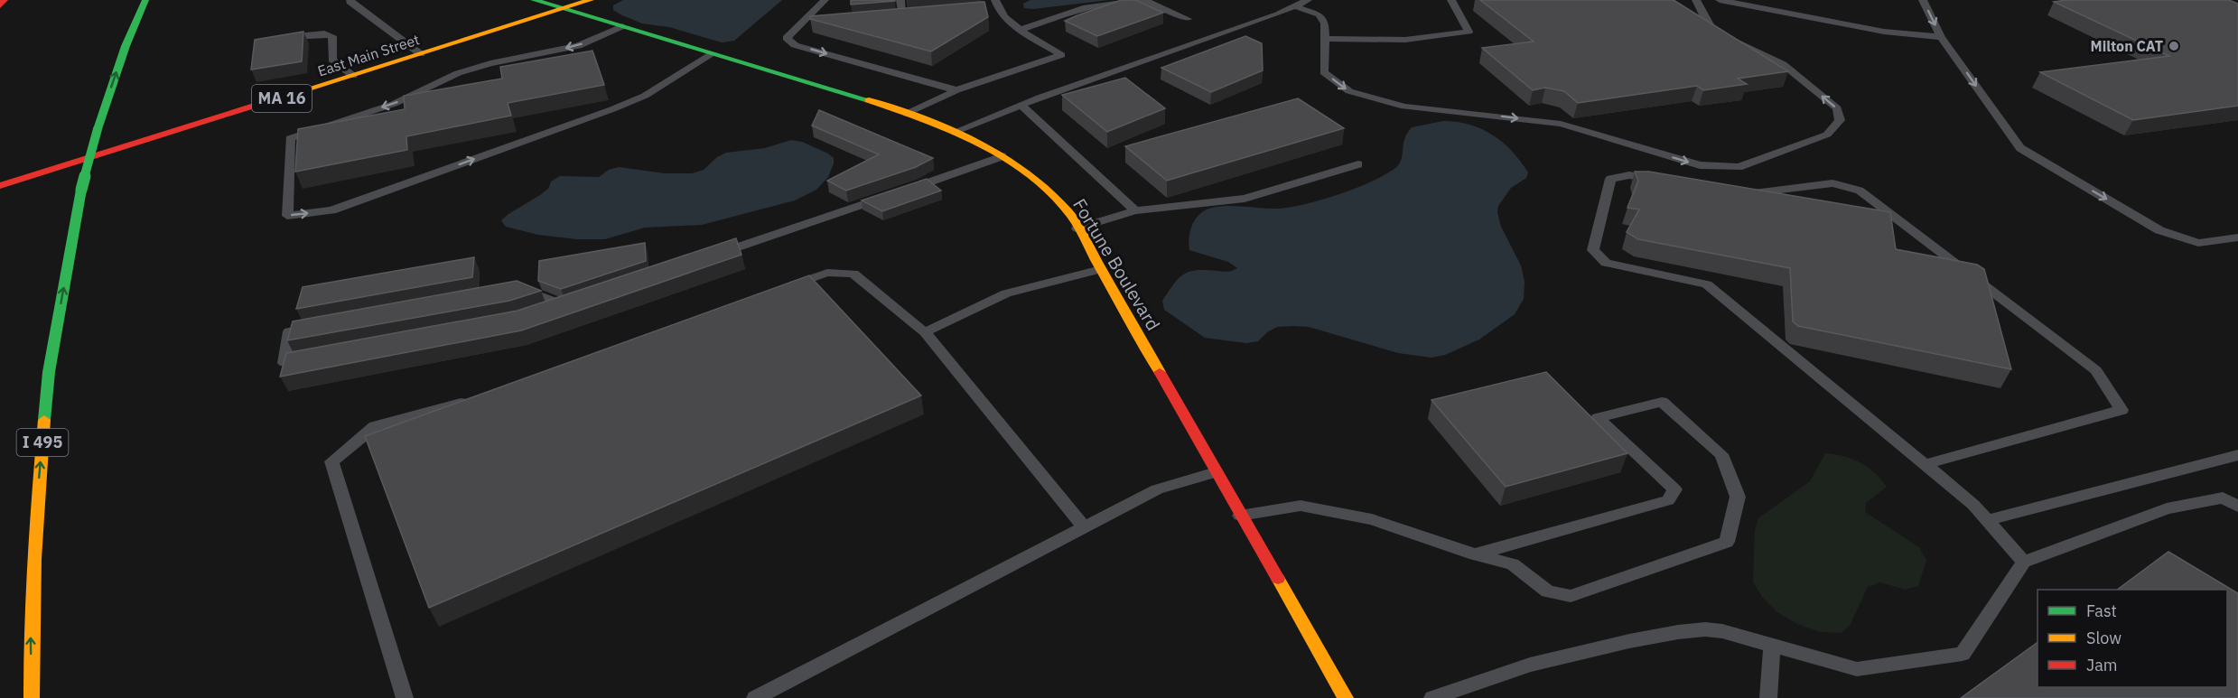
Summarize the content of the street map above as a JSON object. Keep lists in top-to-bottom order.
{
  "streets": {
    "main road": [
      "East Main Street",
      "MA 16",
      "Fortune Boulevard",
      "I 495"
    ]
  },
  "crossings": [
    ["East Main Street", "Fortune Boulevard"]
  ],
  "places": ["Milton CAT"],
  "legend": ["Fast", "Slow", "Jam"]
}
